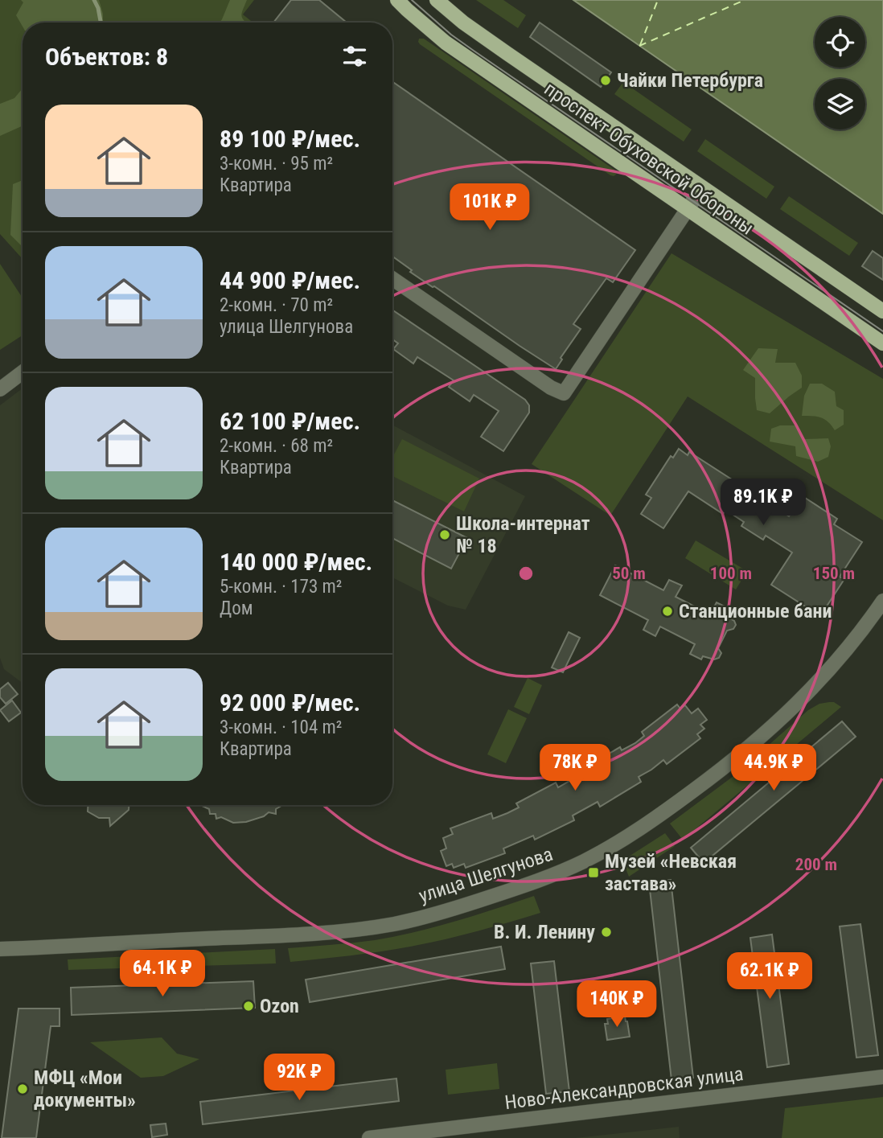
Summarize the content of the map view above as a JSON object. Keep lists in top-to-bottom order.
{
  "streets": {
    "main road": ["проспект Обуховской Обороны"],
    "street": ["улица Шелгунова", "Ново-Александровская улица"]
  },
  "places": {
    "other": [
      "Чайки Петербурга",
      "Школа-интернат № 18",
      "Станционные бани",
      "В. И. Ленину",
      "Ozon",
      "МФЦ «Мои документы»"
    ],
    "transit": ["Музей «Невская застава»"]
  },
  "page": {
    "heading": "Объектов: 8",
    "list": [
      {
        "name": "89 100 ₽/мес.",
        "note": "3-комн. · 95 m² · Квартира"
      },
      {
        "name": "44 900 ₽/мес.",
        "note": "2-комн. · 70 m² · улица Шелгунова"
      },
      {
        "name": "62 100 ₽/мес.",
        "note": "2-комн. · 68 m² · Квартира"
      },
      {
        "name": "140 000 ₽/мес.",
        "note": "5-комн. · 173 m² · Дом"
      },
      {
        "name": "92 000 ₽/мес.",
        "note": "3-комн. · 104 m² · Квартира"
      }
    ],
    "price": [
      "101K ₽",
      "89.1K ₽",
      "78K ₽",
      "44.9K ₽",
      "64.1K ₽",
      "62.1K ₽",
      "140K ₽",
      "92K ₽"
    ]
  },
  "rings": [
    "50 m",
    "100 m",
    "150 m",
    "200 m"
  ]
}
